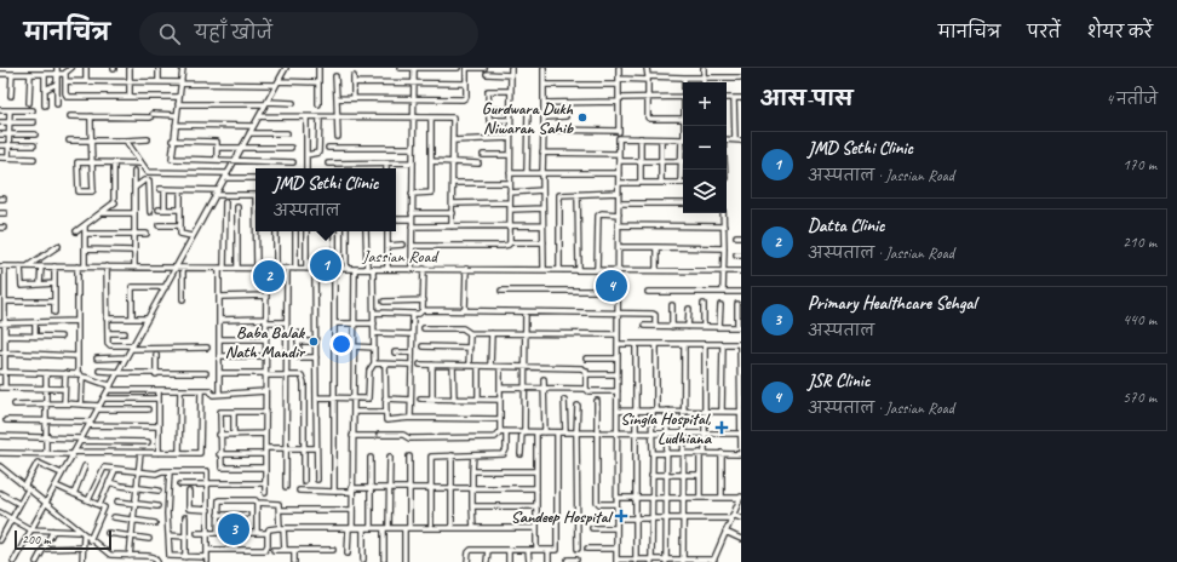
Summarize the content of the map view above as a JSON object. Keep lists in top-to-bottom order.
{
  "streets": {
    "street": ["Jassian Road"]
  },
  "places": {
    "other": ["Gurdwara Dukh Niwaran Sahib", "Baba Balak Nath Mandir"],
    "health": ["Singla Hospital, Ludhiana", "Sandeep Hospital"]
  },
  "scale_bar": "200 m",
  "page": {
    "header": "मानचित्र",
    "search": "यहाँ खोजें",
    "nav": ["मानचित्र", "परतें", "शेयर करें"],
    "heading": ["आस-पास", "4 नतीजे"],
    "map_buttons": ["+", "−"],
    "list": [
      {
        "mark": "1",
        "name": "JMD Sethi Clinic",
        "note": "अस्पताल · Jassian Road",
        "value": "170 m"
      },
      {
        "mark": "2",
        "name": "Datta Clinic",
        "note": "अस्पताल · Jassian Road",
        "value": "210 m"
      },
      {
        "mark": "3",
        "name": "Primary Healthcare Sehgal",
        "note": "अस्पताल",
        "value": "440 m"
      },
      {
        "mark": "4",
        "name": "JSR Clinic",
        "note": "अस्पताल · Jassian Road",
        "value": "570 m"
      }
    ],
    "popup": ["JMD Sethi Clinic", "अस्पताल"],
    "pins": [
      "1",
      "2",
      "4",
      "3"
    ],
    "scale": "200 m"
  }
}
